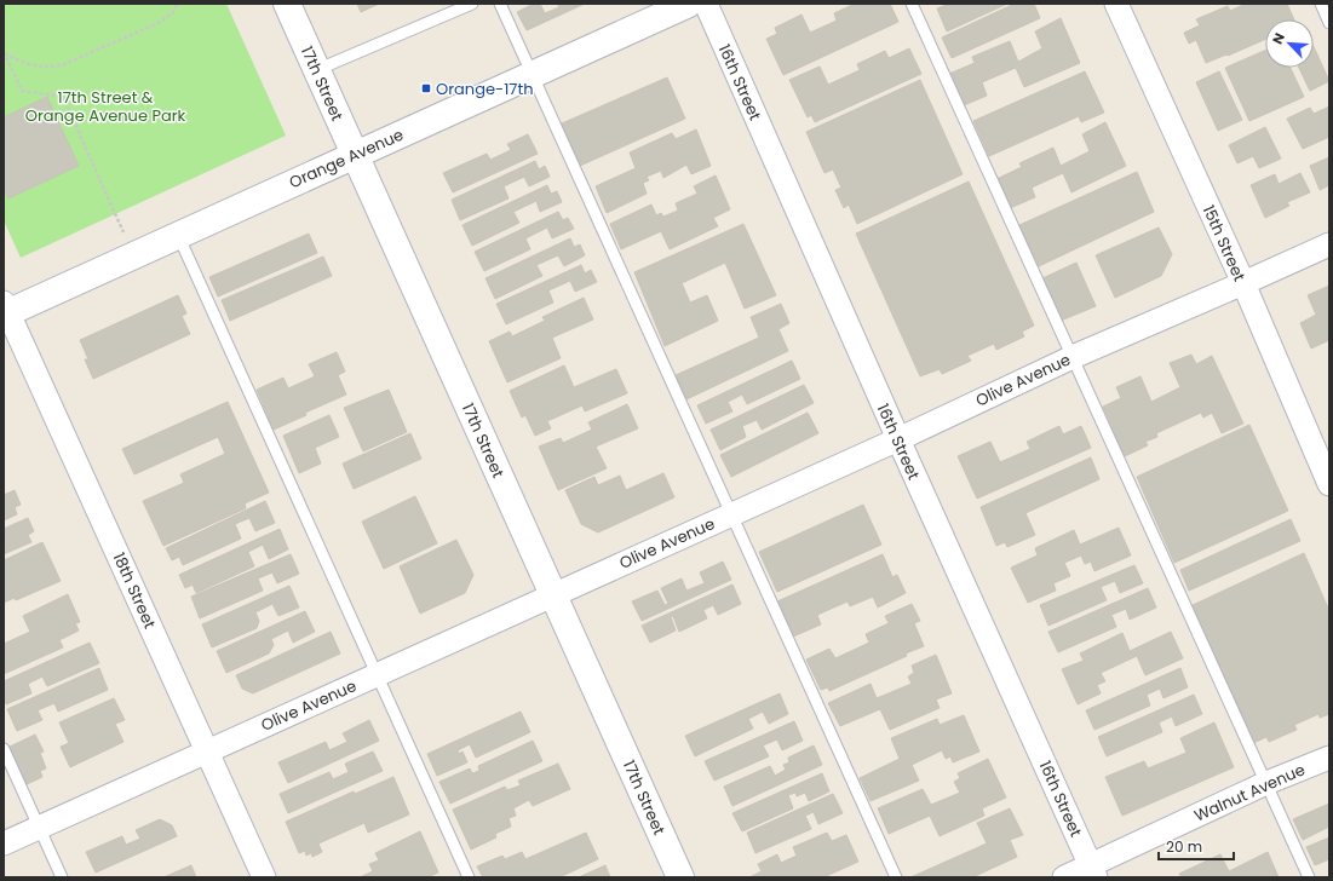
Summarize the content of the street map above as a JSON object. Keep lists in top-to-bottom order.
{
  "streets": {
    "street": [
      "16th Street",
      "17th Street",
      "Orange Avenue",
      "15th Street",
      "Olive Avenue",
      "18th Street",
      "Walnut Avenue"
    ]
  },
  "crossings": [
    ["16th Street", "Olive Avenue"],
    ["16th Street", "Walnut Avenue"],
    ["17th Street", "Orange Avenue"],
    ["17th Street", "Olive Avenue"],
    ["Orange Avenue", "18th Street"],
    ["15th Street", "Olive Avenue"],
    ["Olive Avenue", "18th Street"]
  ],
  "parks": ["17th Street & Orange Avenue Park"],
  "places": {
    "transit": ["Orange-17th"]
  },
  "scale_bar": "20 m",
  "north": "top left"
}
